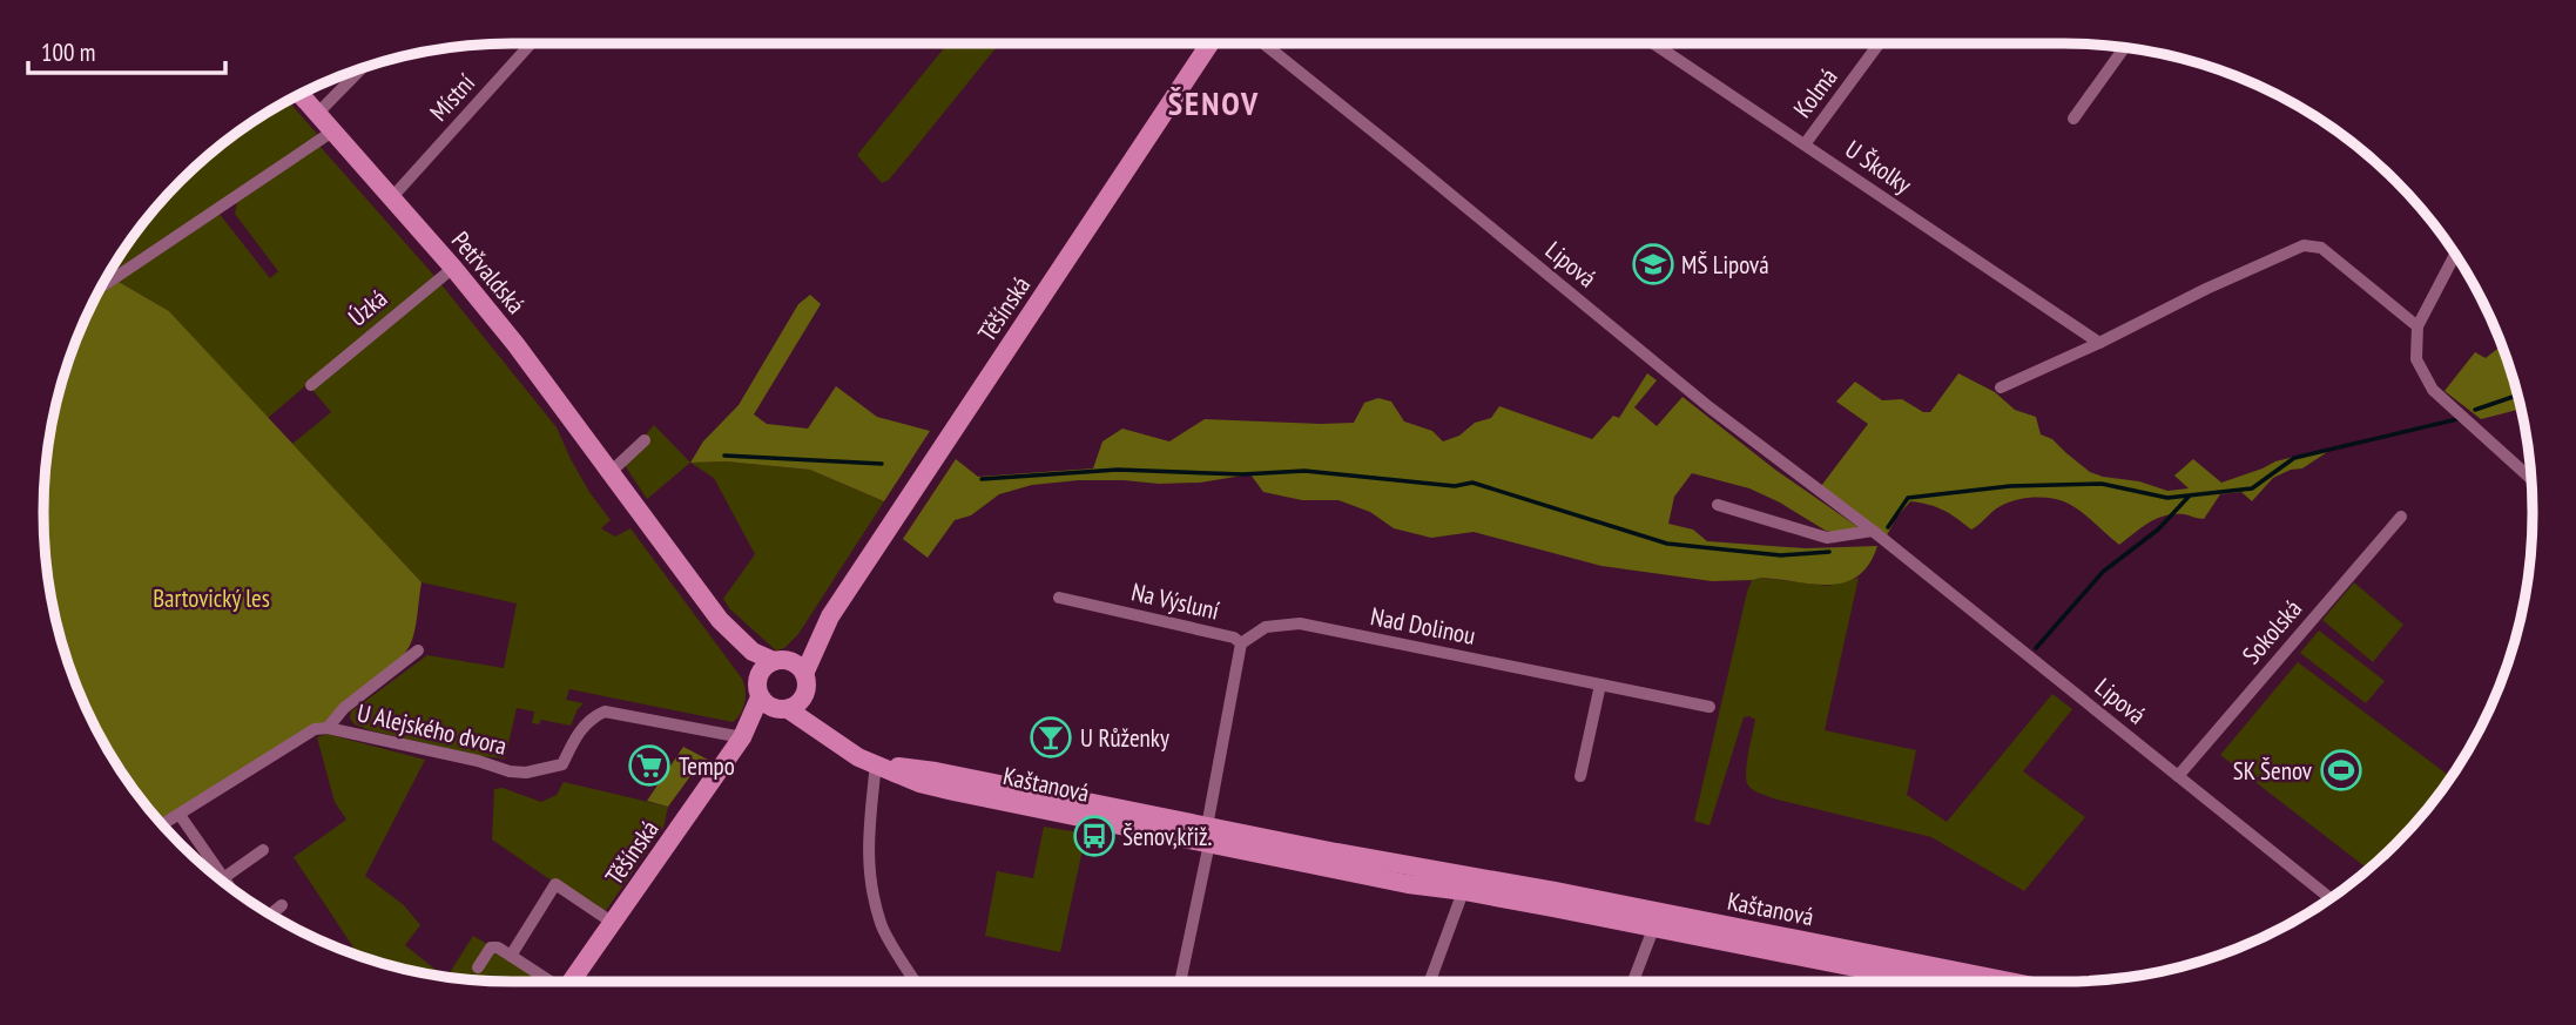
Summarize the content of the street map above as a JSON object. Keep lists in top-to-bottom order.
{
  "streets": {
    "main road": ["Petřvaldská", "Těšínská", "Kaštanová"],
    "street": [
      "Kolmá",
      "Místní",
      "U Školky",
      "Lipová",
      "Úzká",
      "Na Výsluní",
      "Nad Dolinou",
      "Sokolská",
      "U Alejského dvora"
    ]
  },
  "crossings": [
    ["Kolmá", "U Školky"],
    ["Místní", "Petřvaldská"],
    ["Lipová", "Sokolská"],
    ["Petřvaldská", "Úzká"],
    ["Petřvaldská", "Těšínská"],
    ["Petřvaldská", "Kaštanová"],
    ["Těšínská", "U Alejského dvora"],
    ["Těšínská", "Kaštanová"],
    ["Na Výsluní", "Nad Dolinou"],
    ["Na Výsluní", "Kaštanová"]
  ],
  "districts": ["ŠENOV"],
  "parks": ["Bartovický les"],
  "places": {
    "school or university": ["MŠ Lipová"],
    "bar": ["U Růženky"],
    "supermarket": ["Tempo"],
    "sports": ["SK Šenov"],
    "bus stop": ["Šenov,křiž."]
  },
  "scale_bar": "100 m"
}
